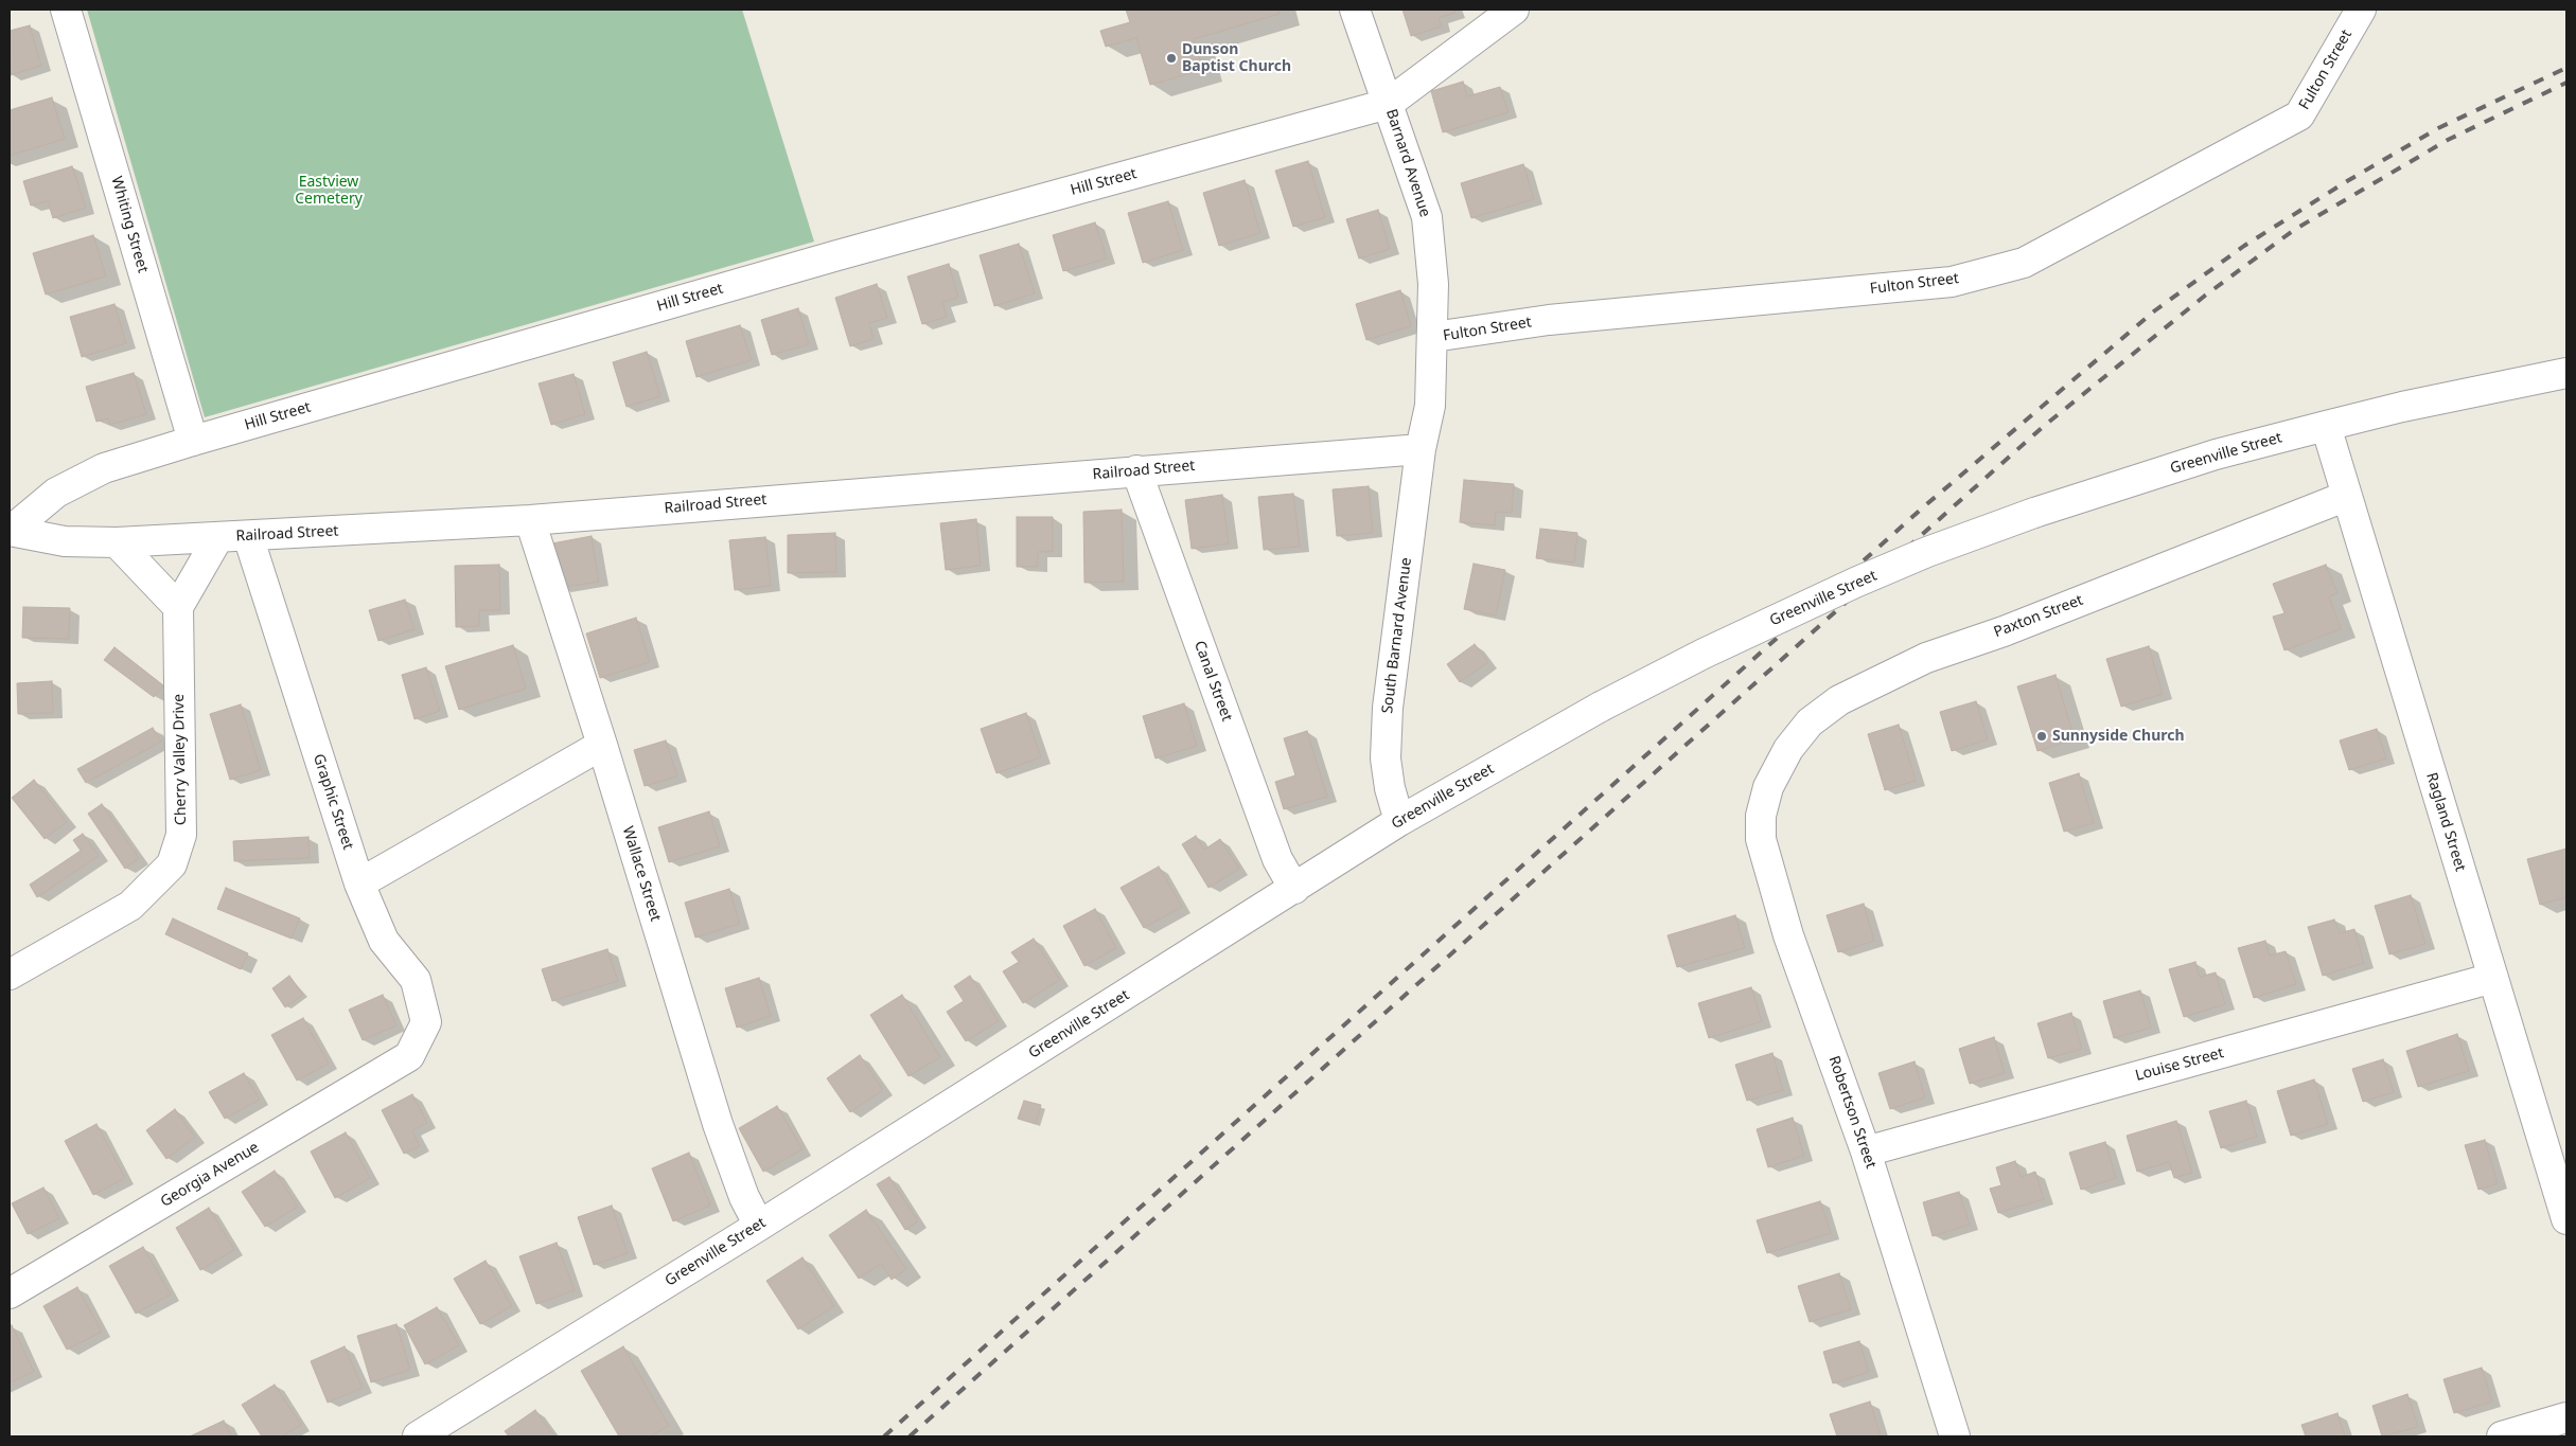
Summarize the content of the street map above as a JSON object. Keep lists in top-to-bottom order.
{
  "streets": {
    "street": [
      "Fulton Street",
      "Barnard Avenue",
      "Hill Street",
      "Whiting Street",
      "Greenville Street",
      "Railroad Street",
      "Paxton Street",
      "South Barnard Avenue",
      "Canal Street",
      "Cherry Valley Drive",
      "Graphic Street",
      "Ragland Street",
      "Wallace Street",
      "Louise Street",
      "Robertson Street",
      "Georgia Avenue"
    ]
  },
  "crossings": [
    ["Fulton Street", "Barnard Avenue"],
    ["Barnard Avenue", "Hill Street"],
    ["Barnard Avenue", "Railroad Street"],
    ["Barnard Avenue", "South Barnard Avenue"],
    ["Hill Street", "Whiting Street"],
    ["Hill Street", "Railroad Street"],
    ["Greenville Street", "South Barnard Avenue"],
    ["Greenville Street", "Canal Street"],
    ["Greenville Street", "Ragland Street"],
    ["Greenville Street", "Wallace Street"],
    ["Railroad Street", "South Barnard Avenue"],
    ["Railroad Street", "Canal Street"],
    ["Railroad Street", "Graphic Street"],
    ["Railroad Street", "Wallace Street"],
    ["Paxton Street", "Ragland Street"],
    ["Paxton Street", "Robertson Street"],
    ["Graphic Street", "Georgia Avenue"],
    ["Ragland Street", "Louise Street"],
    ["Louise Street", "Robertson Street"]
  ],
  "parks": ["Eastview Cemetery"],
  "places": ["Dunson Baptist Church", "Sunnyside Church"]
}
